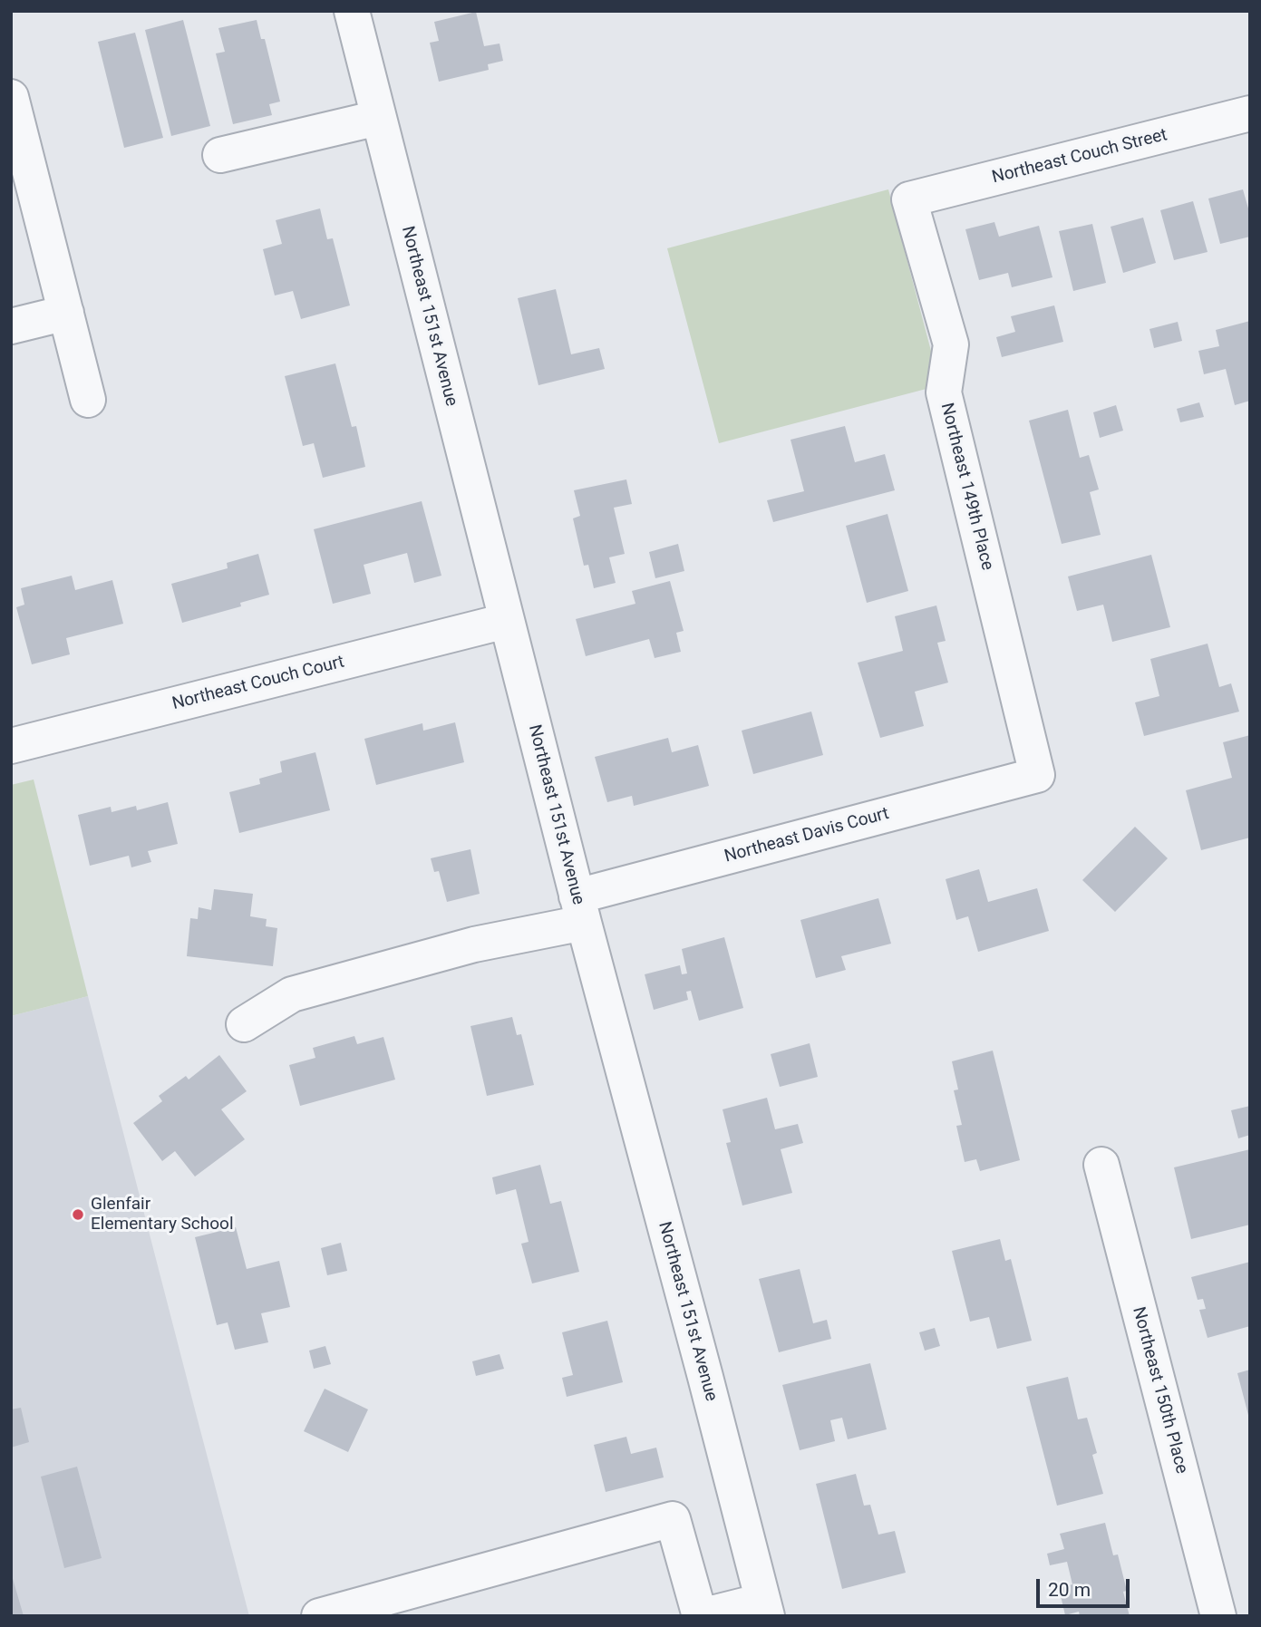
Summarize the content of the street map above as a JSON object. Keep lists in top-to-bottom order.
{
  "streets": {
    "street": [
      "Northeast Couch Street",
      "Northeast 151st Avenue",
      "Northeast 149th Place",
      "Northeast Couch Court",
      "Northeast Davis Court",
      "Northeast 150th Place"
    ]
  },
  "crossings": [
    ["Northeast Couch Street", "Northeast 149th Place"],
    ["Northeast 151st Avenue", "Northeast Couch Court"],
    ["Northeast 151st Avenue", "Northeast Davis Court"],
    ["Northeast 149th Place", "Northeast Davis Court"]
  ],
  "places": ["Glenfair Elementary School"],
  "scale_bar": "20 m"
}
